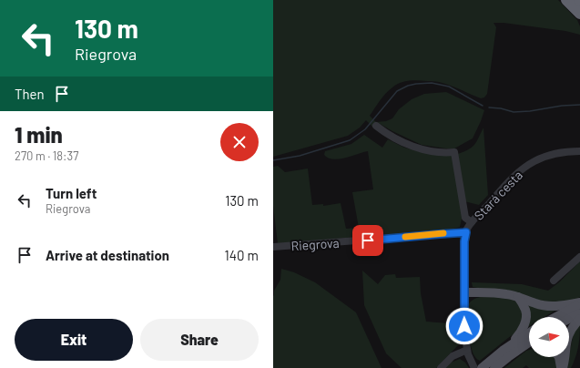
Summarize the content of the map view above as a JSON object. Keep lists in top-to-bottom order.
{
  "streets": {
    "street": ["Stará cesta", "Riegrova"]
  },
  "crossings": [
    ["Stará cesta", "Riegrova"]
  ],
  "north": "right",
  "page": {
    "turn": ["130 m", "Riegrova"],
    "then": "Then",
    "heading": ["1 min", "270 m · 18:37"],
    "list": [
      {
        "name": "Turn left",
        "note": "Riegrova",
        "value": "130 m"
      },
      {
        "name": "Arrive at destination",
        "value": "140 m"
      }
    ],
    "buttons": ["Exit", "Share"]
  }
}
